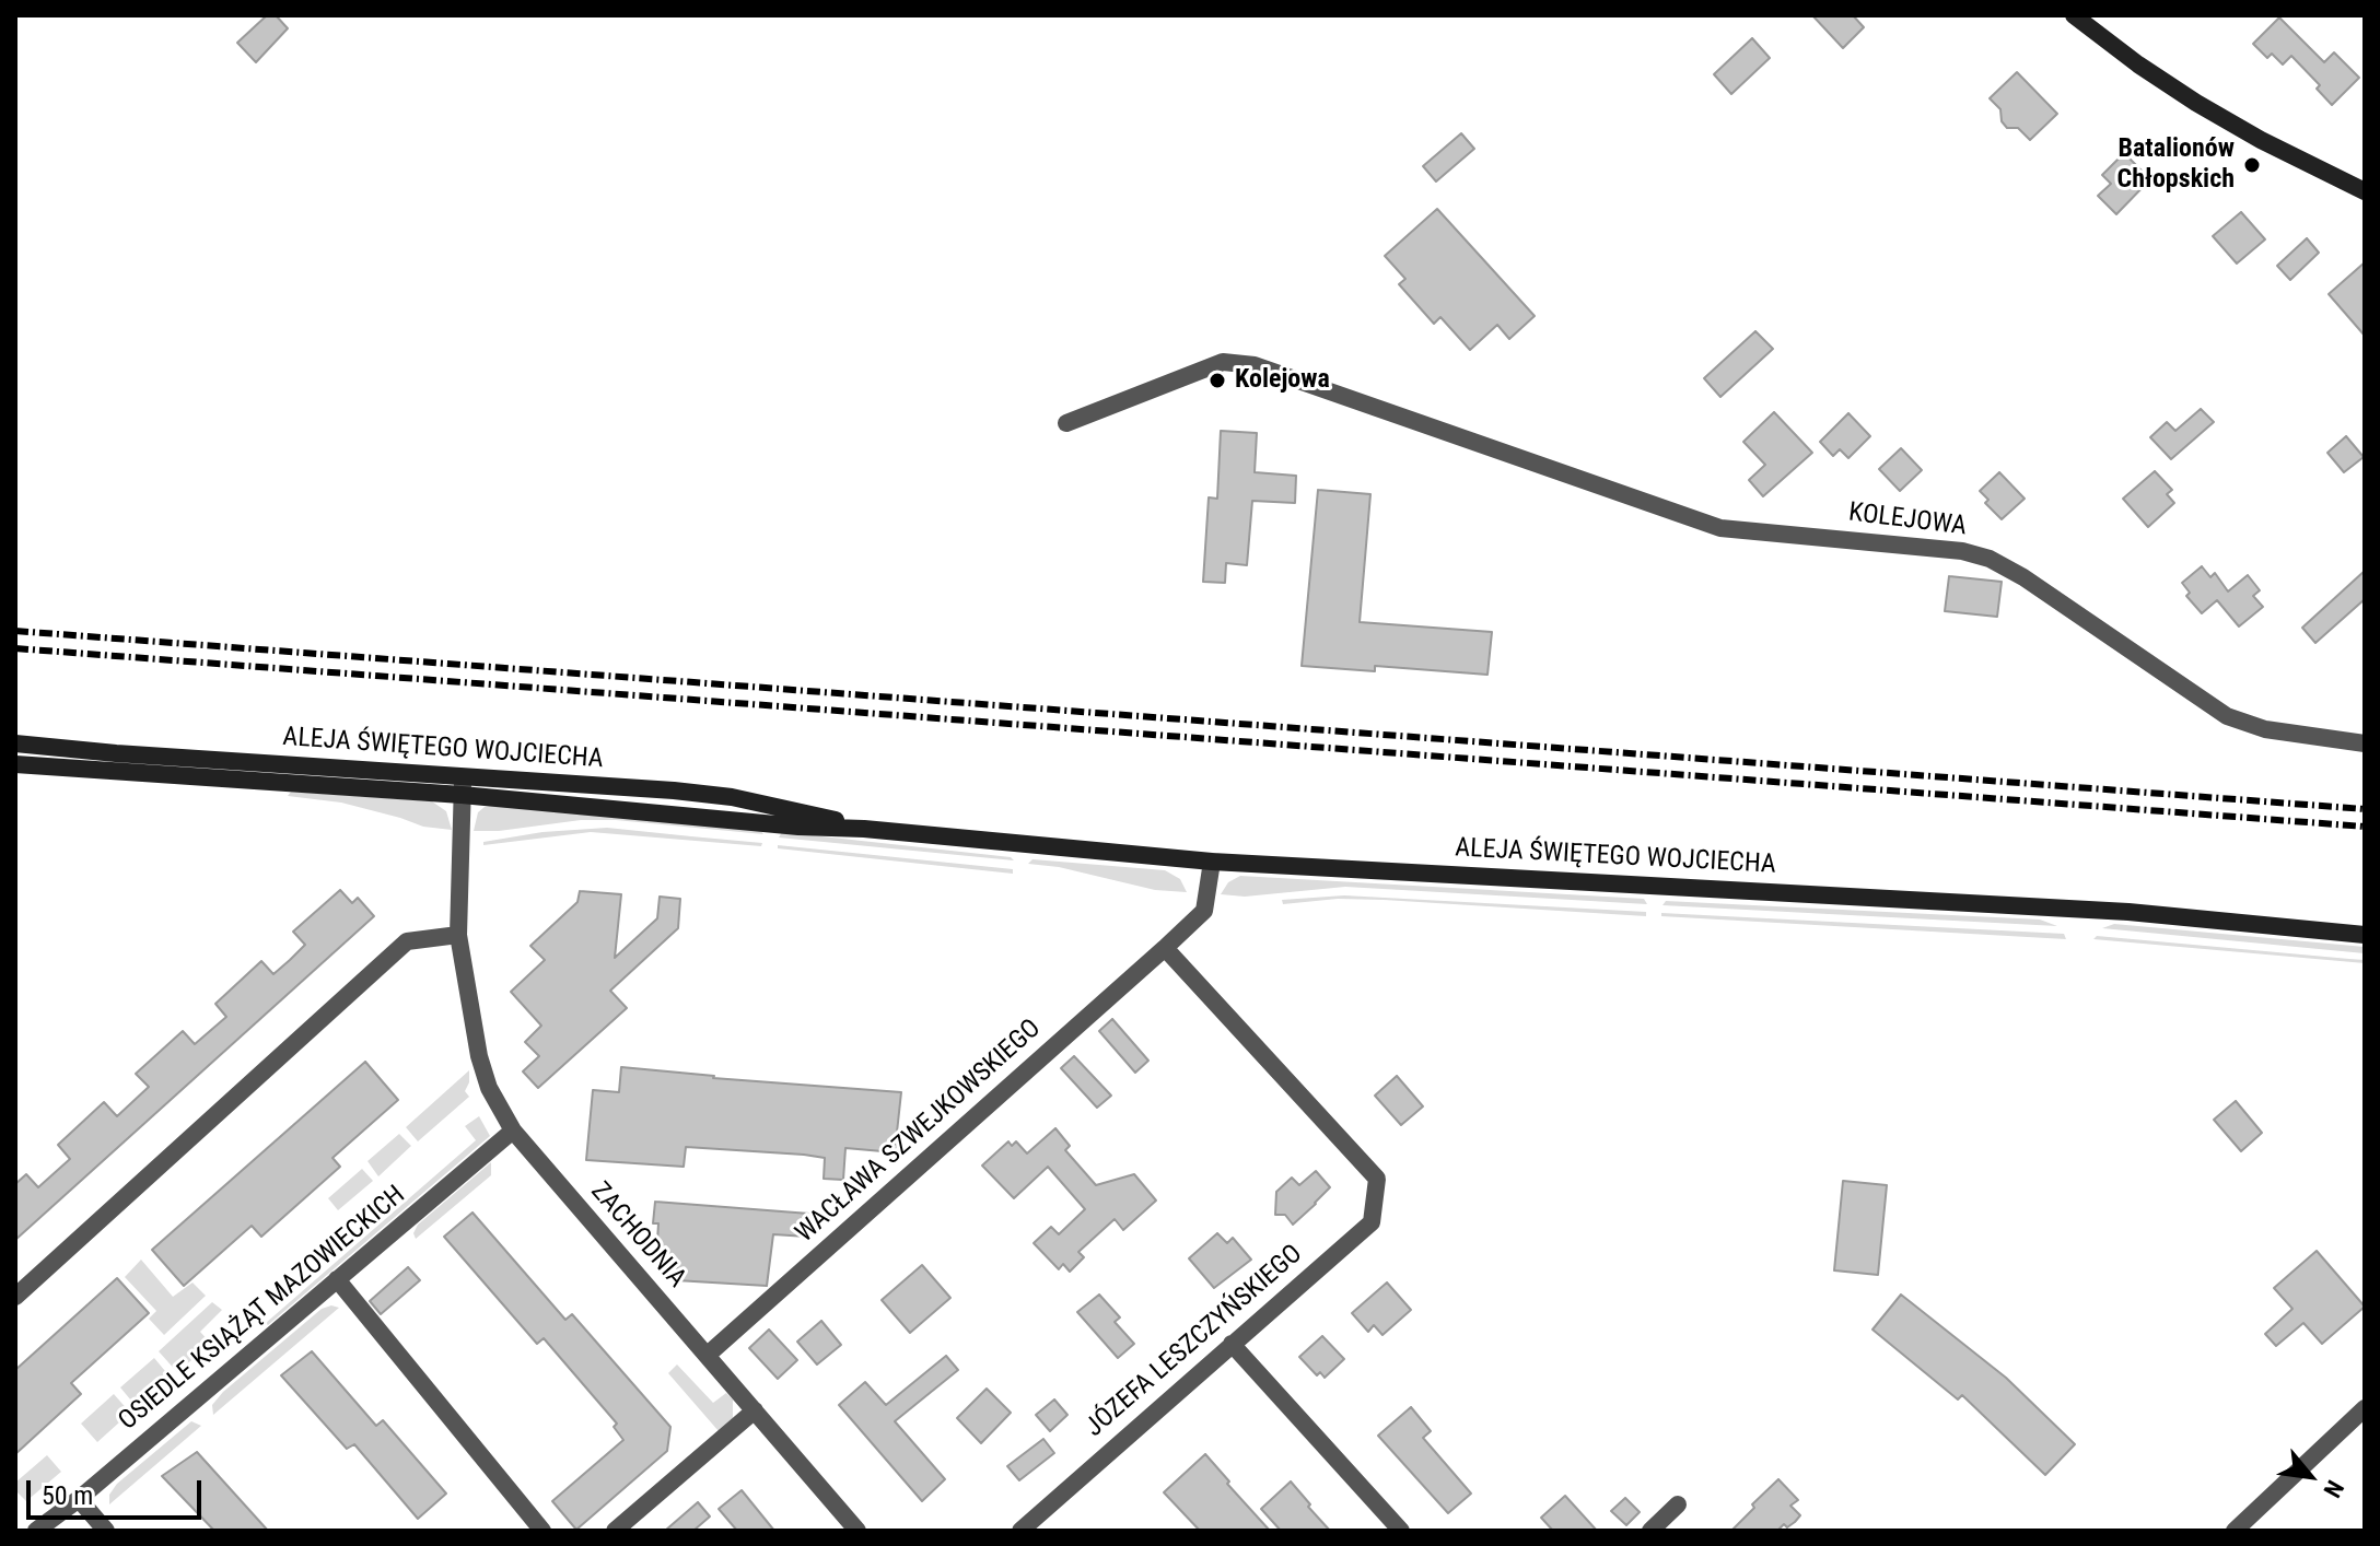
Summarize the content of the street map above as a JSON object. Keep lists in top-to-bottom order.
{
  "streets": {
    "street": [
      "KOLEJOWA",
      "ALEJA ŚWIĘTEGO WOJCIECHA",
      "WACŁAWA SZWEJKOWSKIEGO",
      "ZACHODNIA",
      "OSIEDLE KSIĄŻĄT MAZOWIECKICH",
      "JÓZEFA LESZCZYŃSKIEGO"
    ]
  },
  "crossings": [
    ["ALEJA ŚWIĘTEGO WOJCIECHA", "WACŁAWA SZWEJKOWSKIEGO"],
    ["ALEJA ŚWIĘTEGO WOJCIECHA", "ZACHODNIA"],
    ["WACŁAWA SZWEJKOWSKIEGO", "ZACHODNIA"],
    ["WACŁAWA SZWEJKOWSKIEGO", "JÓZEFA LESZCZYŃSKIEGO"],
    ["ZACHODNIA", "OSIEDLE KSIĄŻĄT MAZOWIECKICH"]
  ],
  "places": ["Batalionów Chłopskich", "Kolejowa"],
  "scale_bar": "50 m",
  "north": "bottom right"
}
